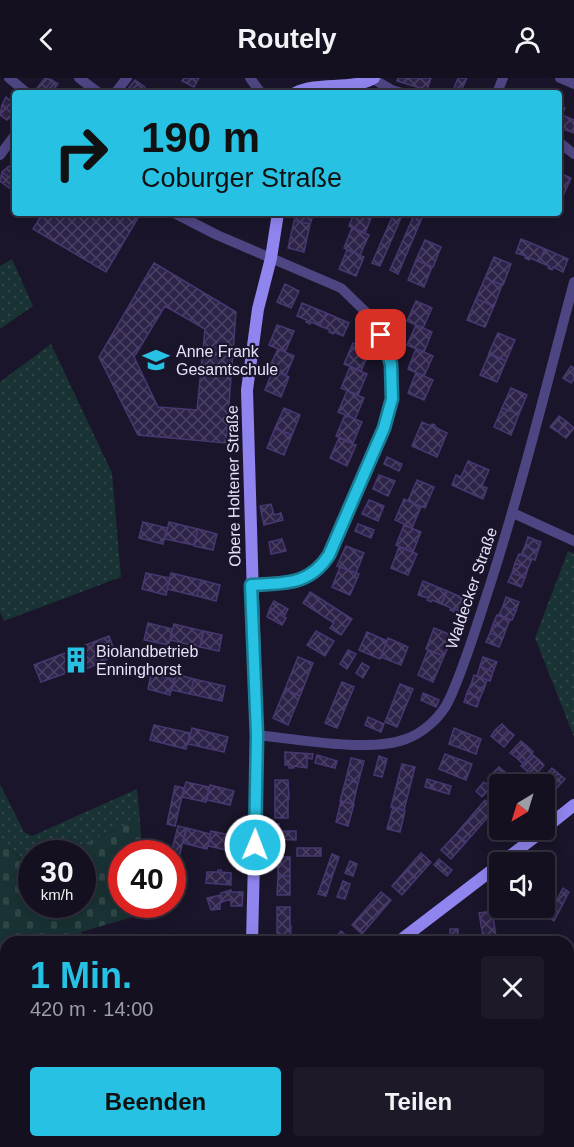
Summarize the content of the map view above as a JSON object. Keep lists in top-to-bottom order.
{
  "streets": {
    "street": ["Obere Holtener Straße", "Waldecker Straße"]
  },
  "crossings": [
    ["Obere Holtener Straße", "Waldecker Straße"]
  ],
  "places": {
    "school or university": ["Anne Frank Gesamtschule"],
    "building": ["Biolandbetrieb Enninghorst"]
  },
  "north": "bottom left",
  "page": {
    "header": "Routely",
    "turn": ["190 m", "Coburger Straße"],
    "speed": "30 km/h",
    "limit": "40",
    "heading": ["1 Min.", "420 m · 14:00"],
    "buttons": ["Beenden", "Teilen"]
  }
}
